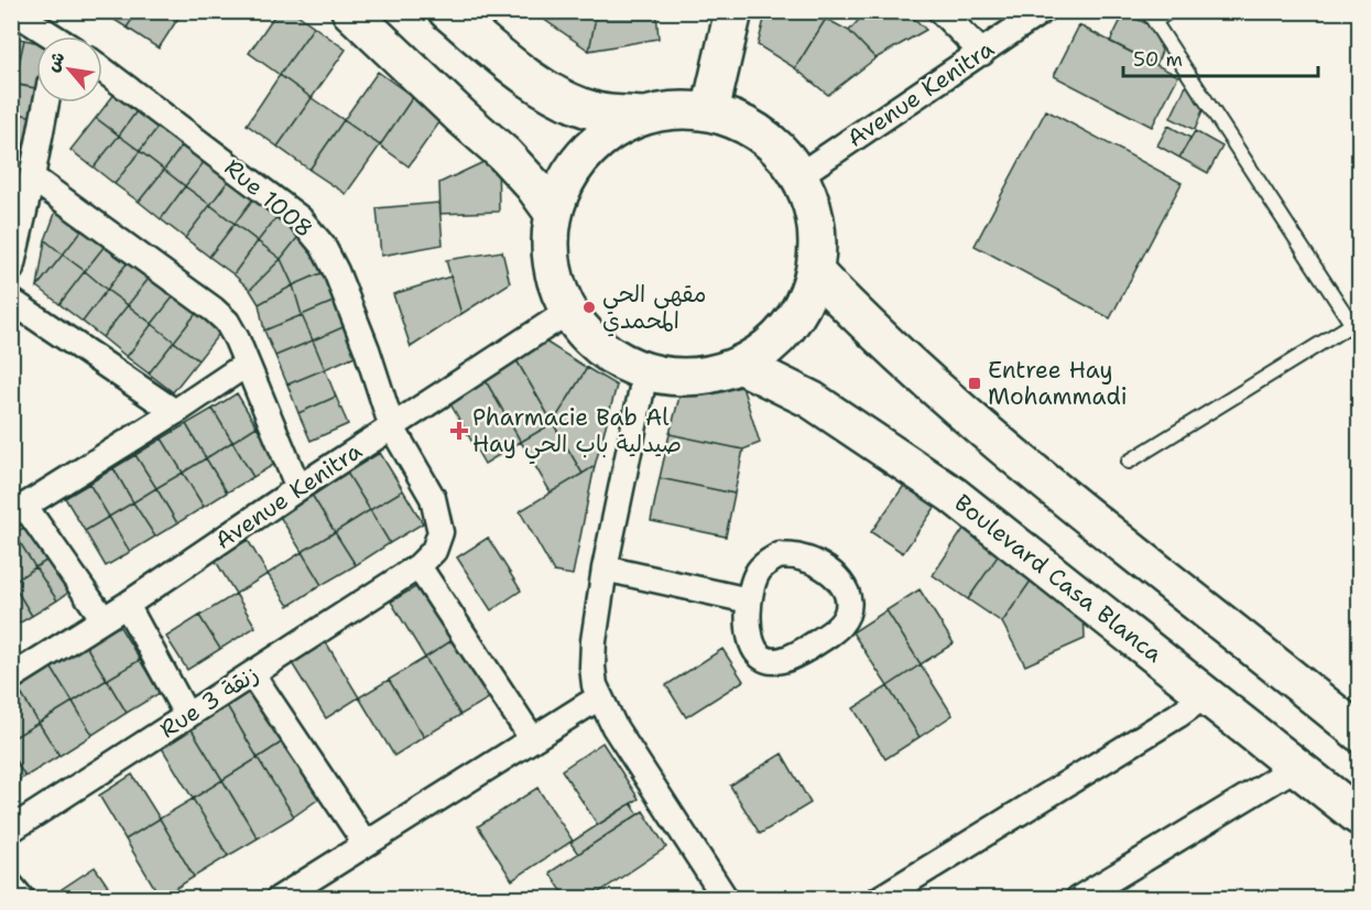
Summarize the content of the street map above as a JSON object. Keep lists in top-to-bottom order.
{
  "streets": {
    "main road": ["Boulevard Casa Blanca"],
    "street": ["Avenue Kenitra", "Rue 1008", "Rue 3 زنقة"]
  },
  "crossings": [
    ["Avenue Kenitra", "Rue 1008"],
    ["Rue 1008", "Rue 3 زنقة"]
  ],
  "places": {
    "other": ["مقهى الحي المحمدي"],
    "transit": ["Entree Hay Mohammadi"],
    "health": ["Pharmacie Bab Al Hay صيدلية باب الحي"]
  },
  "scale_bar": "50 m",
  "north": "top left"
}
